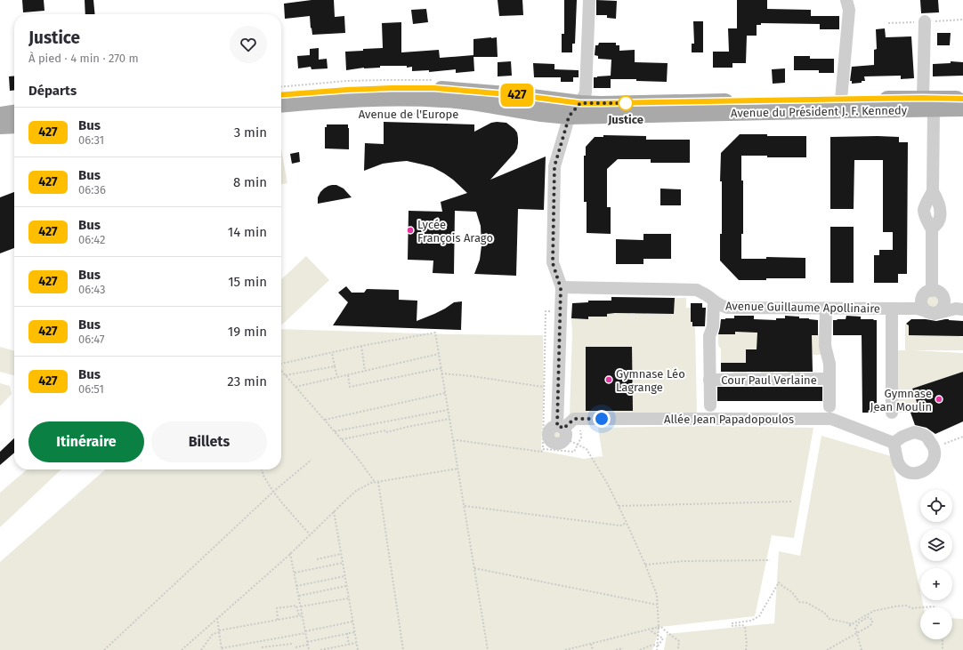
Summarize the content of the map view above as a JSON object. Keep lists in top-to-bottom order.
{
  "streets": {
    "main road": ["Avenue du Président J. F. Kennedy", "Avenue de l'Europe"],
    "street": ["Avenue Guillaume Apollinaire", "Cour Paul Verlaine", "Allée Jean Papadopoulos"]
  },
  "crossings": [
    ["Avenue du Président J. F. Kennedy", "Avenue de l'Europe"]
  ],
  "places": [
    "Justice",
    "Lycée François Arago",
    "Gymnase Léo Lagrange",
    "Gymnase Jean Moulin"
  ],
  "lines": ["bus line 427"],
  "page": {
    "on_map": "427",
    "heading": [
      ["Justice", "À pied · 4 min · 270 m"],
      "Départs"
    ],
    "list": [
      {
        "mark": "427",
        "name": "Bus",
        "note": "06:31",
        "value": "3 min"
      },
      {
        "mark": "427",
        "name": "Bus",
        "note": "06:36",
        "value": "8 min"
      },
      {
        "mark": "427",
        "name": "Bus",
        "note": "06:42",
        "value": "14 min"
      },
      {
        "mark": "427",
        "name": "Bus",
        "note": "06:43",
        "value": "15 min"
      },
      {
        "mark": "427",
        "name": "Bus",
        "note": "06:47",
        "value": "19 min"
      },
      {
        "mark": "427",
        "name": "Bus",
        "note": "06:51",
        "value": "23 min"
      }
    ],
    "buttons": ["Itinéraire", "Billets"],
    "map_buttons": ["+", "−"]
  }
}
